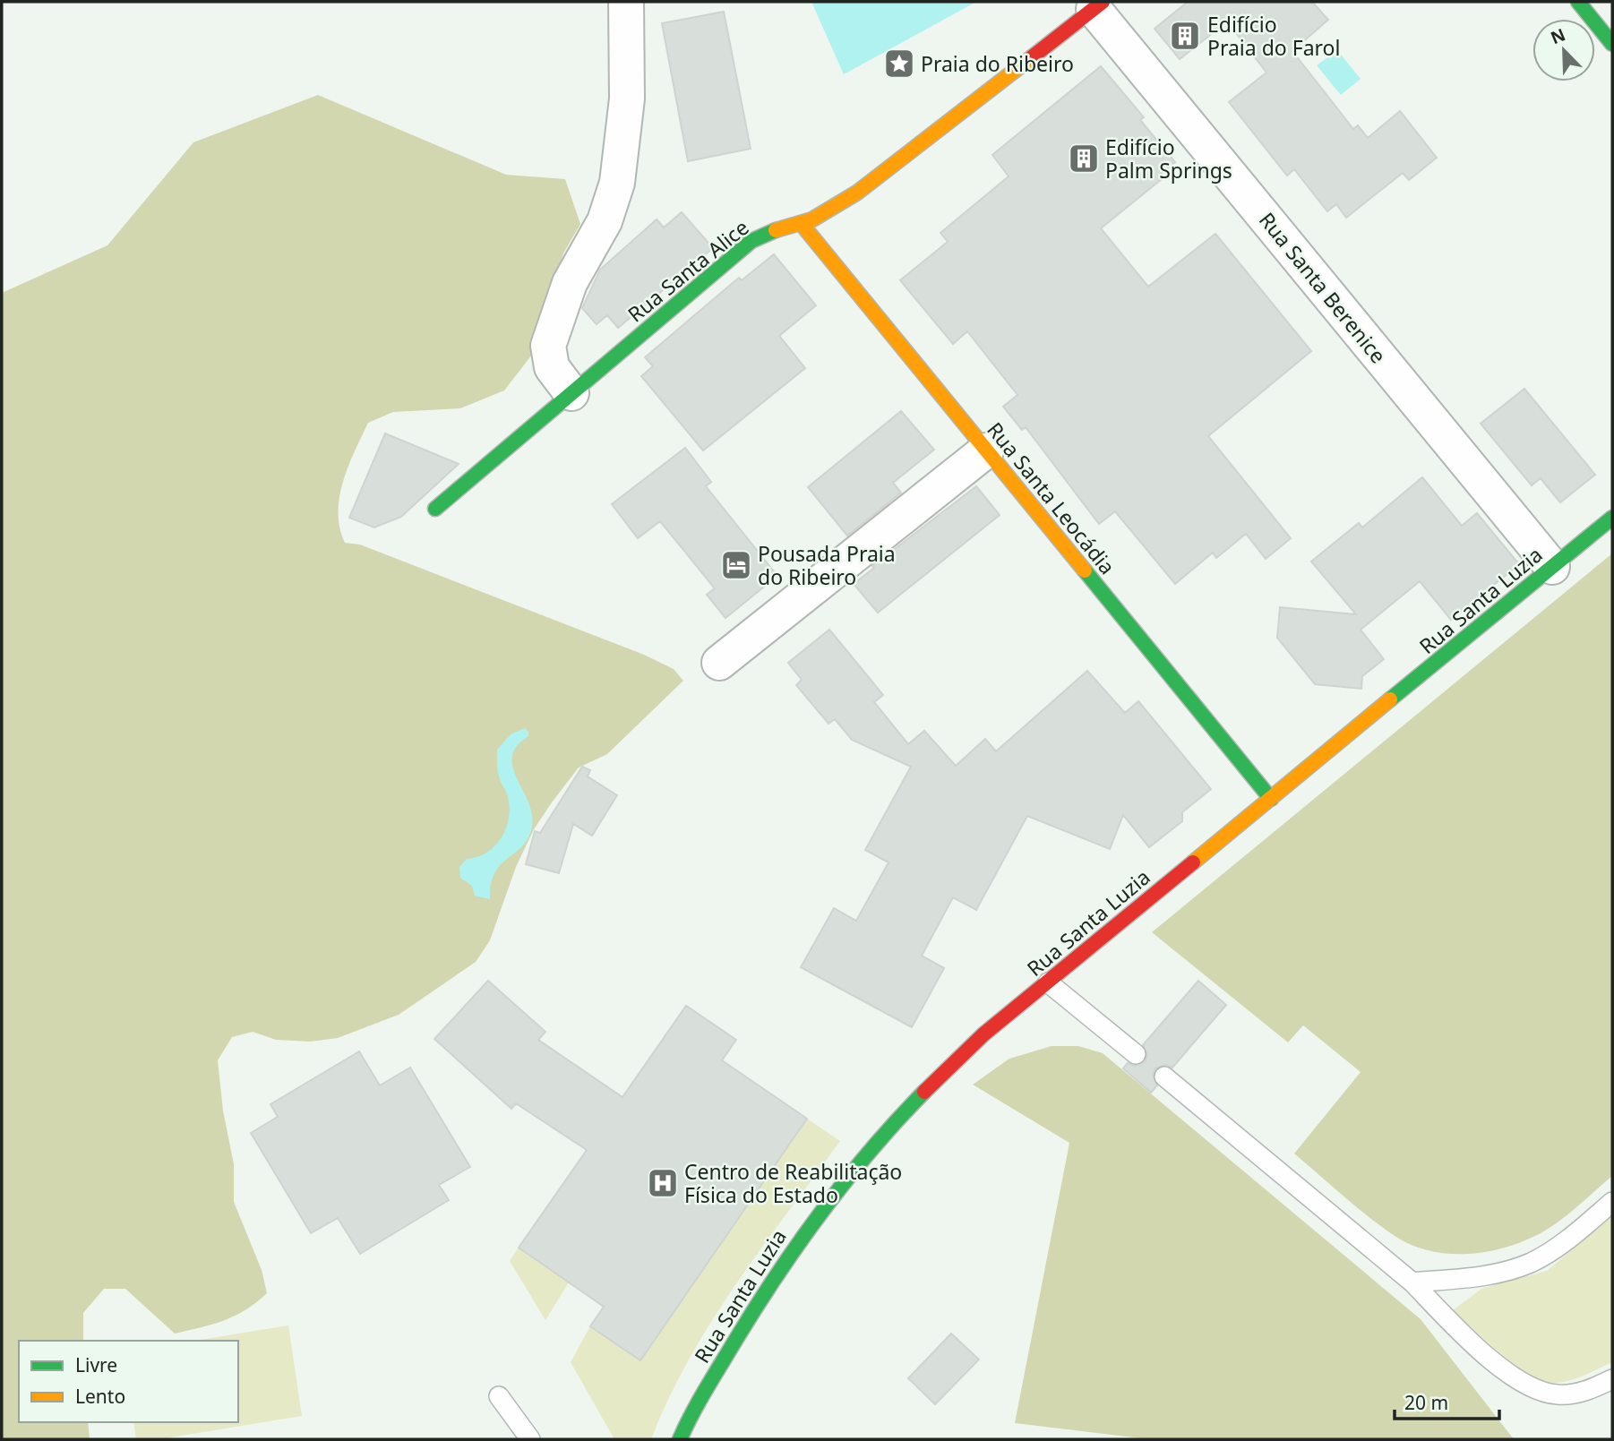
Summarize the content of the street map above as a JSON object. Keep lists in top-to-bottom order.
{
  "streets": {
    "street": [
      "Rua Santa Alice",
      "Rua Santa Berenice",
      "Rua Santa Leocádia",
      "Rua Santa Luzia"
    ]
  },
  "crossings": [
    ["Rua Santa Alice", "Rua Santa Berenice"],
    ["Rua Santa Alice", "Rua Santa Leocádia"],
    ["Rua Santa Berenice", "Rua Santa Luzia"],
    ["Rua Santa Leocádia", "Rua Santa Luzia"]
  ],
  "places": {
    "building": ["Edifício Praia do Farol", "Edifício Palm Springs"],
    "place": ["Praia do Ribeiro"],
    "hotel": ["Pousada Praia do Ribeiro"],
    "hospital": ["Centro de Reabilitação Física do Estado"]
  },
  "legend": ["Livre", "Lento"],
  "scale_bar": "20 m",
  "north": "top left"
}
